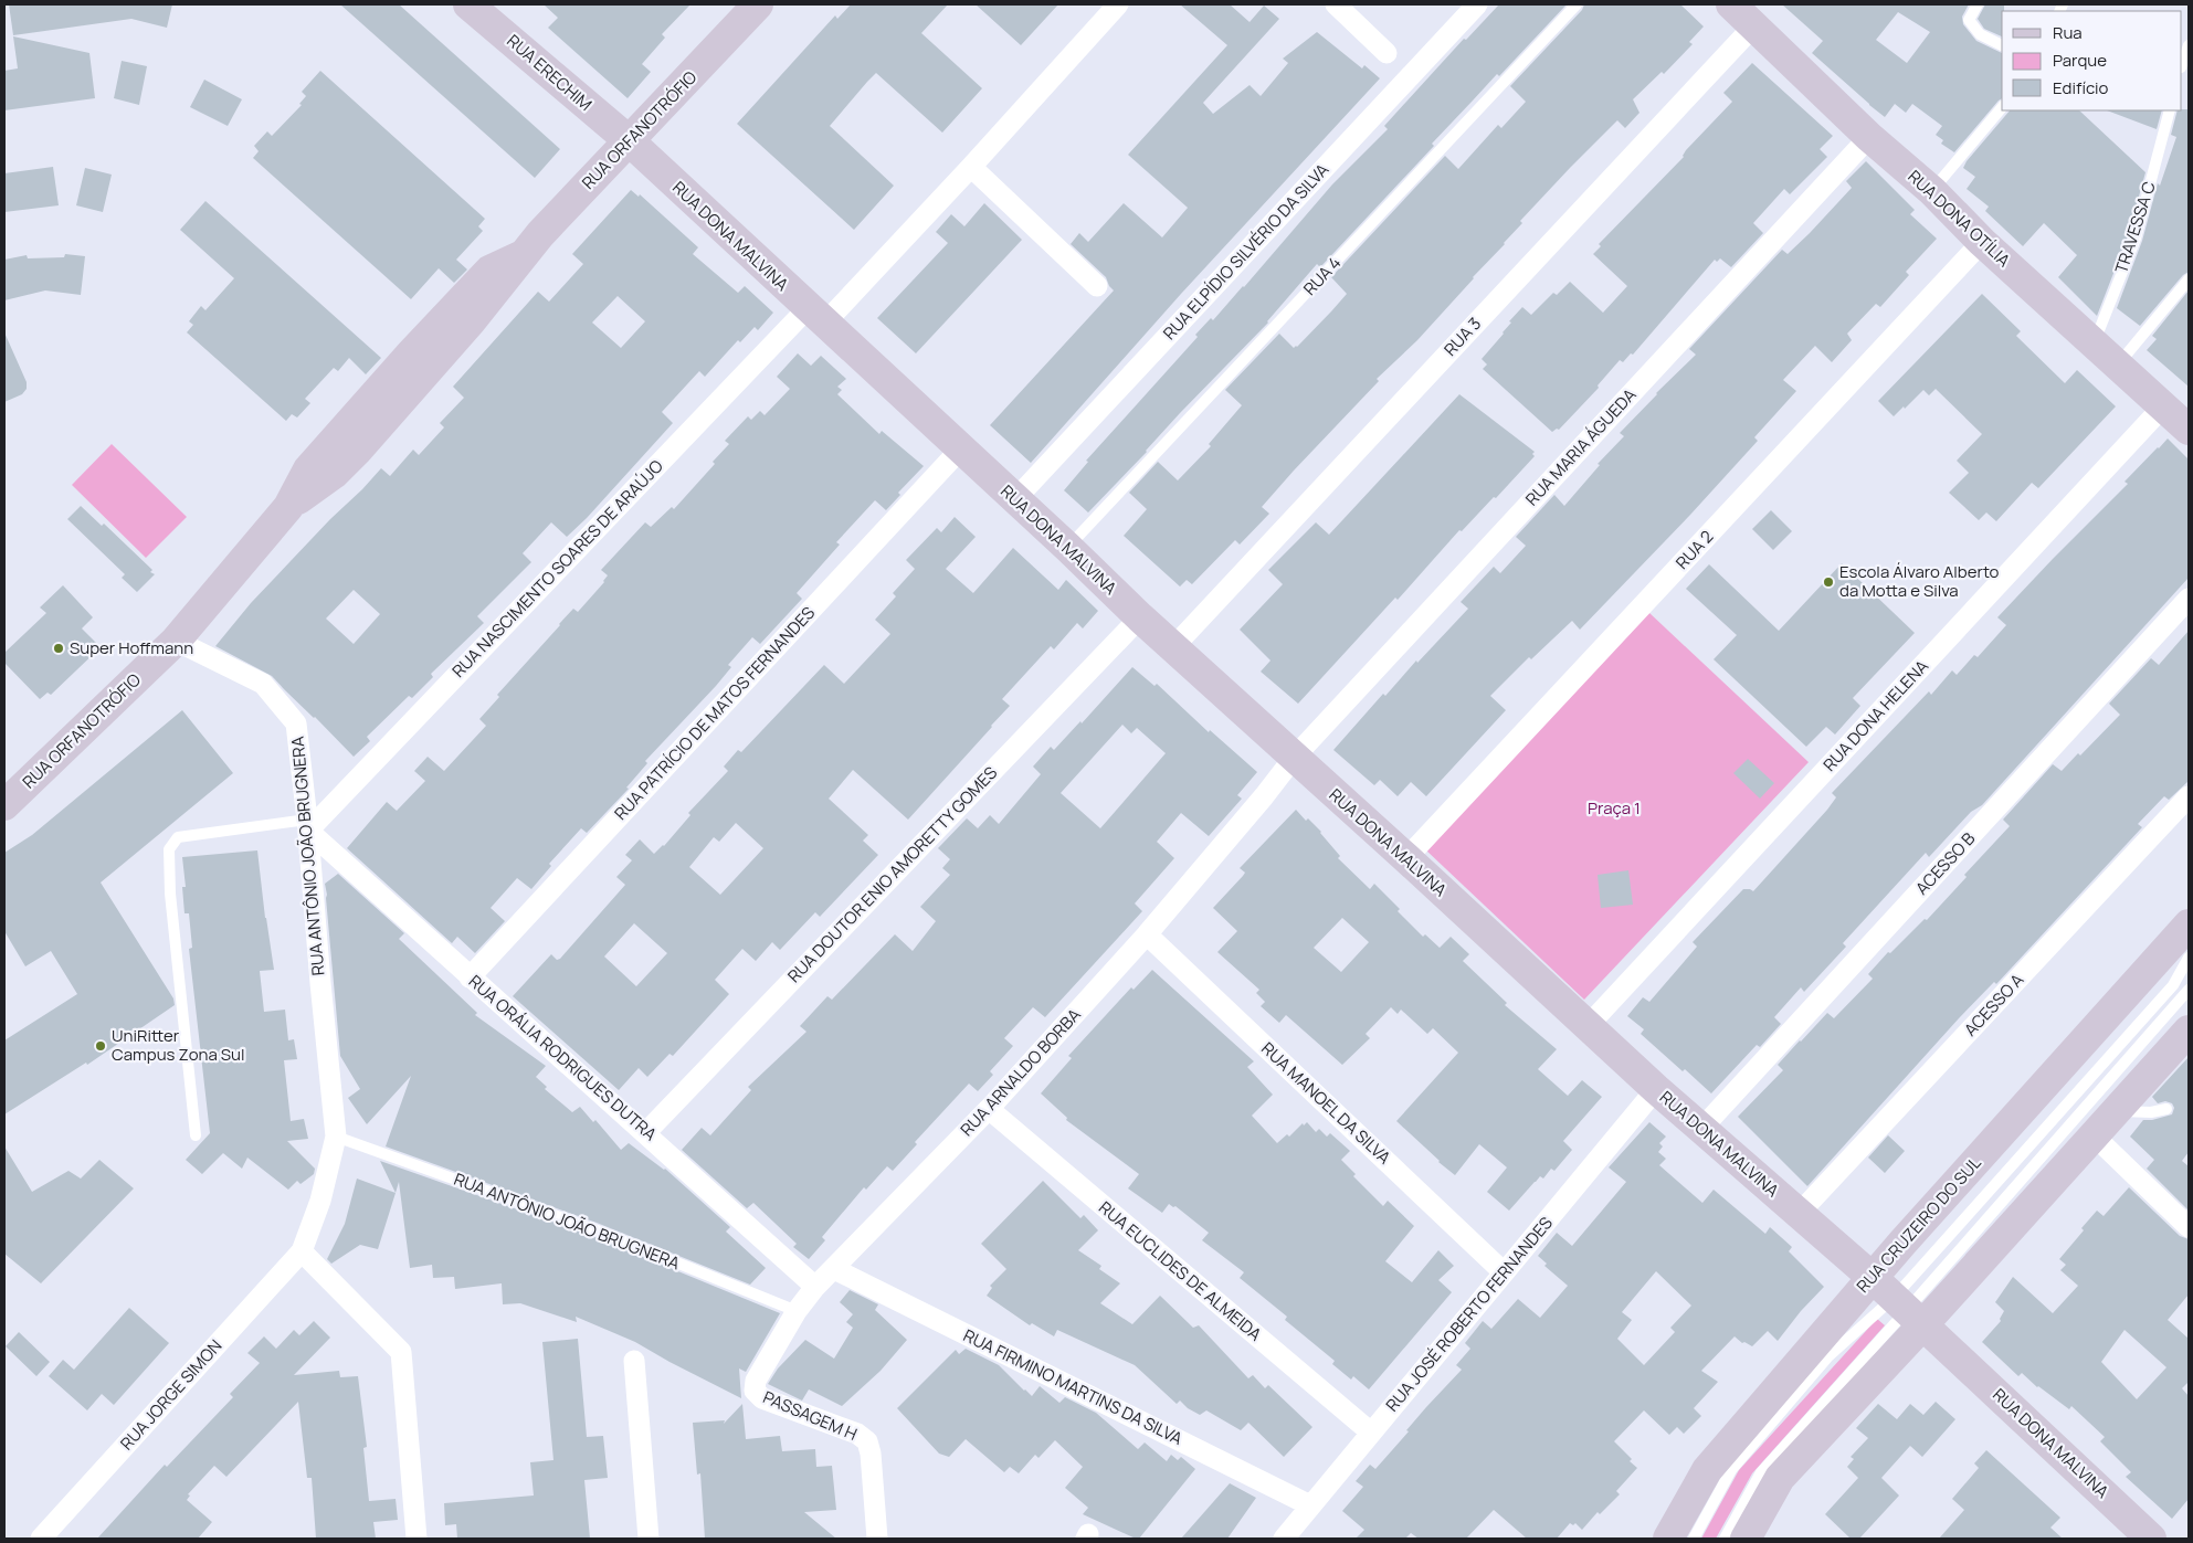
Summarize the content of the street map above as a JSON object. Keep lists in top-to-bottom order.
{
  "streets": {
    "street": [
      "RUA ERECHIM",
      "RUA ORFANOTRÓFIO",
      "RUA DONA OTÍLIA",
      "RUA DONA MALVINA",
      "RUA ELPÍDIO SILVÉRIO DA SILVA",
      "RUA 3",
      "RUA MARIA ÁGUEDA",
      "RUA 2",
      "RUA NASCIMENTO SOARES DE ARAÚJO",
      "RUA PATRÍCIO DE MATOS FERNANDES",
      "RUA DONA HELENA",
      "RUA ANTÔNIO JOÃO BRUGNERA",
      "ACESSO B",
      "RUA DOUTOR ENIO AMORETTY GOMES",
      "ACESSO A",
      "RUA ORÁLIA RODRIGUES DUTRA",
      "RUA ARNALDO BORBA",
      "RUA MANOEL DA SILVA",
      "RUA CRUZEIRO DO SUL",
      "RUA EUCLIDES DE ALMEIDA",
      "RUA JOSÉ ROBERTO FERNANDES",
      "RUA FIRMINO MARTINS DA SILVA",
      "RUA JORGE SIMON",
      "PASSAGEM H"
    ],
    "lane": ["TRAVESSA C", "RUA 4"]
  },
  "crossings": [
    ["RUA ERECHIM", "RUA ORFANOTRÓFIO"],
    ["RUA ERECHIM", "RUA DONA MALVINA"],
    ["RUA ORFANOTRÓFIO", "RUA DONA MALVINA"],
    ["RUA ORFANOTRÓFIO", "RUA ANTÔNIO JOÃO BRUGNERA"],
    ["RUA DONA OTÍLIA", "TRAVESSA C"],
    ["RUA DONA OTÍLIA", "RUA 3"],
    ["RUA DONA OTÍLIA", "RUA MARIA ÁGUEDA"],
    ["RUA DONA OTÍLIA", "RUA 2"],
    ["RUA DONA OTÍLIA", "RUA DONA HELENA"],
    ["RUA DONA MALVINA", "RUA ELPÍDIO SILVÉRIO DA SILVA"],
    ["RUA DONA MALVINA", "RUA 4"],
    ["RUA DONA MALVINA", "RUA 3"],
    ["RUA DONA MALVINA", "RUA MARIA ÁGUEDA"],
    ["RUA DONA MALVINA", "RUA 2"],
    ["RUA DONA MALVINA", "RUA NASCIMENTO SOARES DE ARAÚJO"],
    ["RUA DONA MALVINA", "RUA PATRÍCIO DE MATOS FERNANDES"],
    ["RUA DONA MALVINA", "RUA DONA HELENA"],
    ["RUA DONA MALVINA", "ACESSO B"],
    ["RUA DONA MALVINA", "RUA DOUTOR ENIO AMORETTY GOMES"],
    ["RUA DONA MALVINA", "ACESSO A"],
    ["RUA DONA MALVINA", "RUA ARNALDO BORBA"],
    ["RUA DONA MALVINA", "RUA CRUZEIRO DO SUL"],
    ["RUA DONA MALVINA", "RUA JOSÉ ROBERTO FERNANDES"],
    ["RUA MARIA ÁGUEDA", "RUA ARNALDO BORBA"],
    ["RUA NASCIMENTO SOARES DE ARAÚJO", "RUA ANTÔNIO JOÃO BRUGNERA"],
    ["RUA NASCIMENTO SOARES DE ARAÚJO", "RUA ORÁLIA RODRIGUES DUTRA"],
    ["RUA PATRÍCIO DE MATOS FERNANDES", "RUA ORÁLIA RODRIGUES DUTRA"],
    ["RUA ANTÔNIO JOÃO BRUGNERA", "RUA ORÁLIA RODRIGUES DUTRA"],
    ["RUA ANTÔNIO JOÃO BRUGNERA", "RUA ARNALDO BORBA"],
    ["RUA ANTÔNIO JOÃO BRUGNERA", "RUA JORGE SIMON"],
    ["RUA DOUTOR ENIO AMORETTY GOMES", "RUA ORÁLIA RODRIGUES DUTRA"],
    ["RUA ORÁLIA RODRIGUES DUTRA", "RUA ARNALDO BORBA"],
    ["RUA ARNALDO BORBA", "RUA MANOEL DA SILVA"],
    ["RUA ARNALDO BORBA", "RUA EUCLIDES DE ALMEIDA"],
    ["RUA ARNALDO BORBA", "RUA FIRMINO MARTINS DA SILVA"],
    ["RUA ARNALDO BORBA", "PASSAGEM H"],
    ["RUA MANOEL DA SILVA", "RUA JOSÉ ROBERTO FERNANDES"],
    ["RUA EUCLIDES DE ALMEIDA", "RUA JOSÉ ROBERTO FERNANDES"],
    ["RUA JOSÉ ROBERTO FERNANDES", "RUA FIRMINO MARTINS DA SILVA"]
  ],
  "parks": ["Praça 1"],
  "places": ["Escola Álvaro Alberto da Motta e Silva", "Super Hoffmann", "UniRitter Campus Zona Sul"],
  "legend": ["Rua", "Parque", "Edifício"]
}
